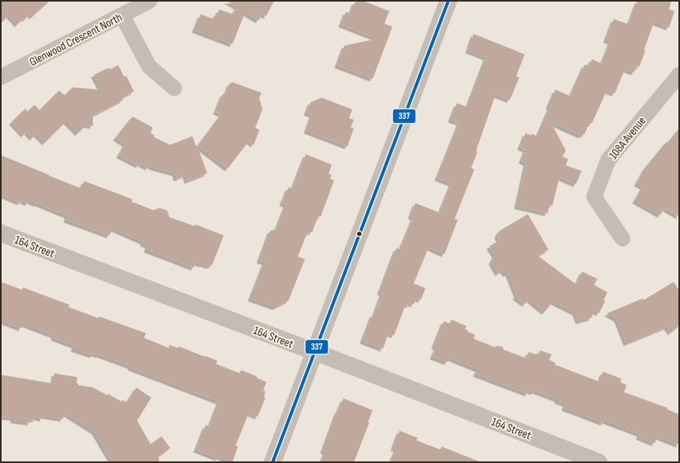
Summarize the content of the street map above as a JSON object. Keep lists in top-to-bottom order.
{
  "streets": {
    "street": ["Glenwood Crescent North", "108A Avenue", "164 Street"]
  },
  "lines": ["transit line 337"]
}
